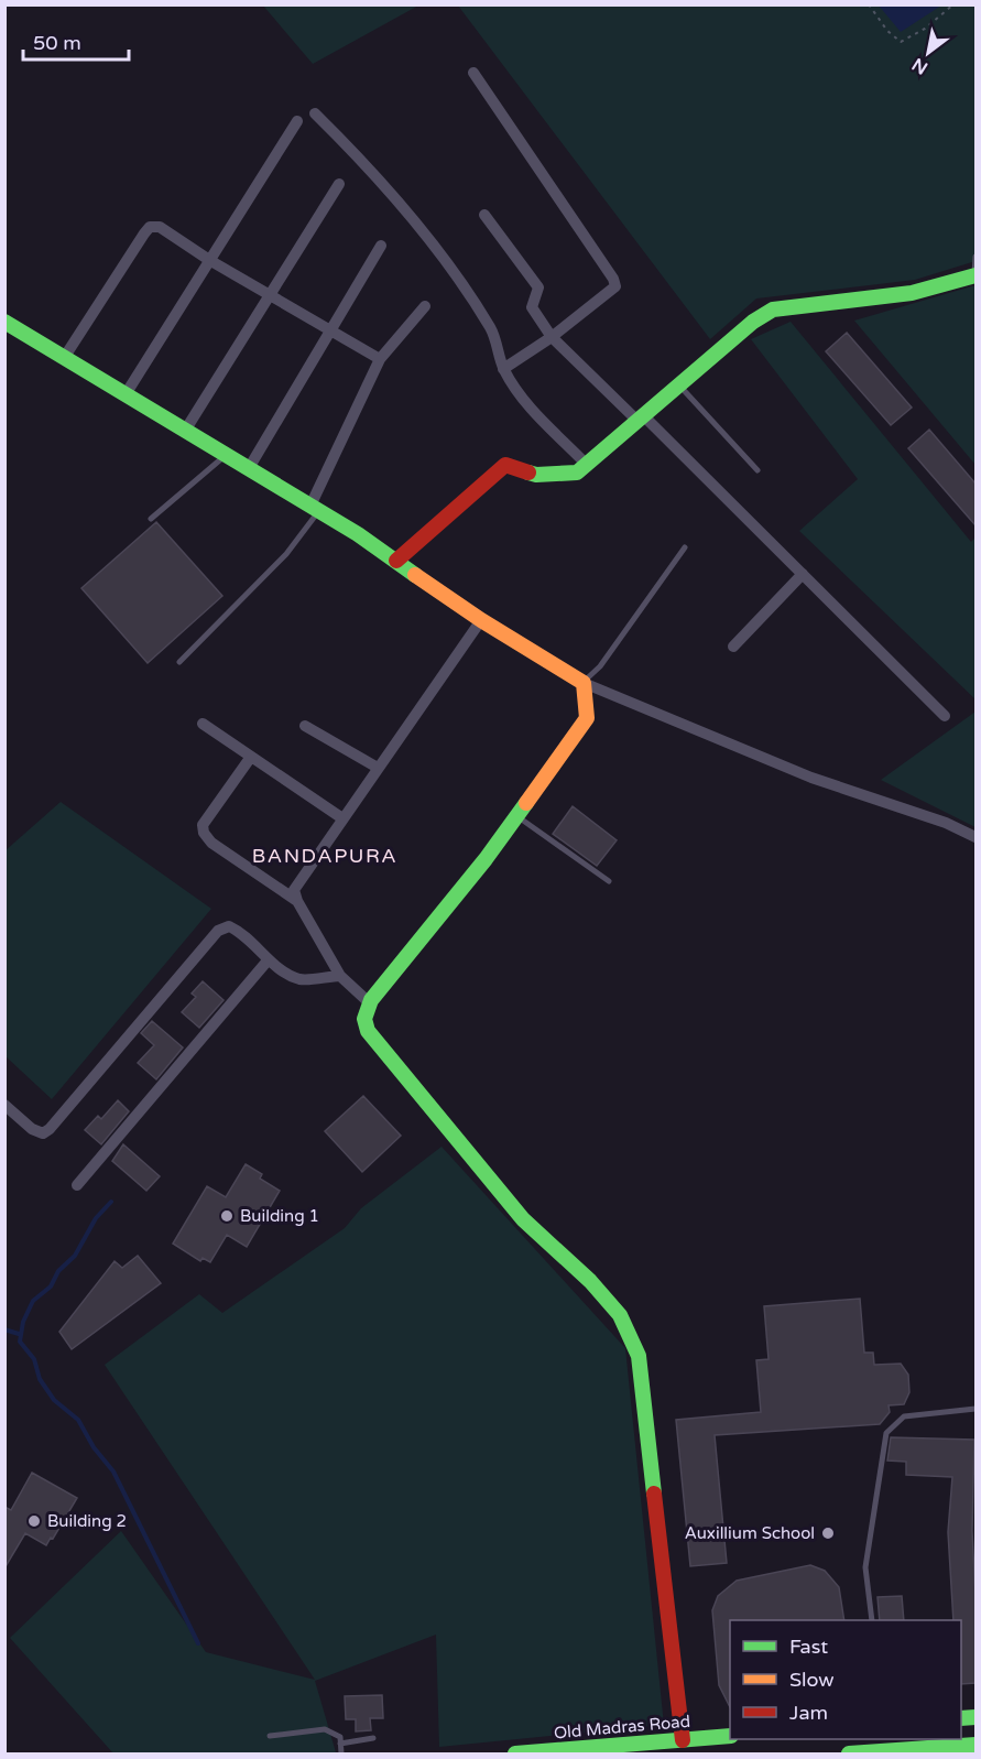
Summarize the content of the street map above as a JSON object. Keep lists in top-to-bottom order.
{
  "streets": {
    "main road": ["Old Madras Road"]
  },
  "districts": ["BANDAPURA"],
  "places": ["Building 1", "Building 2", "Auxillium School"],
  "legend": ["Fast", "Slow", "Jam"],
  "scale_bar": "50 m",
  "north": "bottom left"
}
